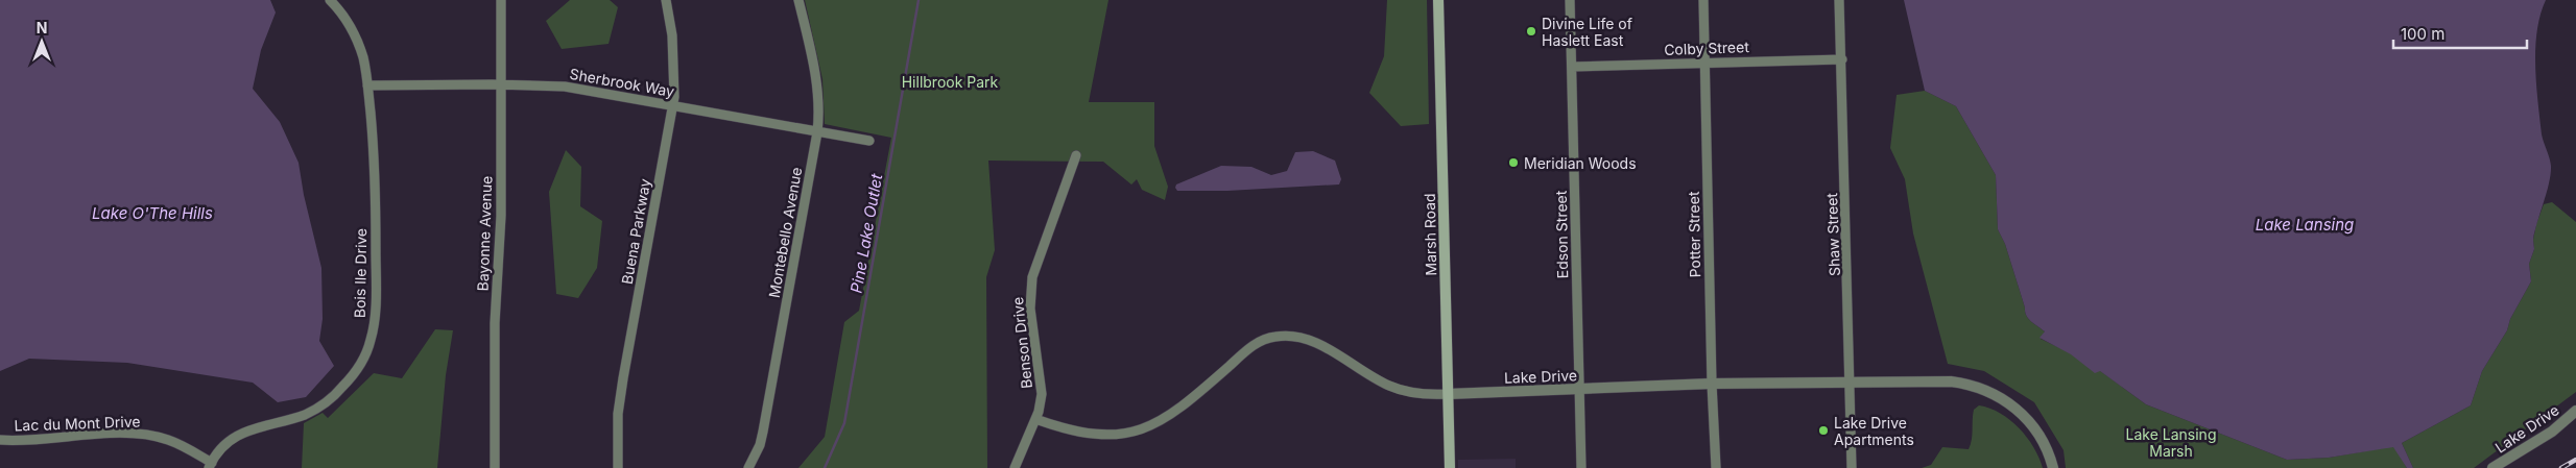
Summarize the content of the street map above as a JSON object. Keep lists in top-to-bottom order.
{
  "streets": {
    "main road": ["Marsh Road"],
    "street": [
      "Colby Street",
      "Sherbrook Way",
      "Buena Parkway",
      "Montebello Avenue",
      "Bayonne Avenue",
      "Edson Street",
      "Potter Street",
      "Shaw Street",
      "Bois Ile Drive",
      "Benson Drive",
      "Lake Drive",
      "Lac du Mont Drive"
    ]
  },
  "crossings": [
    ["Colby Street", "Edson Street"],
    ["Colby Street", "Potter Street"],
    ["Colby Street", "Shaw Street"],
    ["Sherbrook Way", "Buena Parkway"],
    ["Sherbrook Way", "Montebello Avenue"],
    ["Sherbrook Way", "Bayonne Avenue"],
    ["Sherbrook Way", "Bois Ile Drive"],
    ["Marsh Road", "Lake Drive"],
    ["Edson Street", "Lake Drive"],
    ["Potter Street", "Lake Drive"],
    ["Shaw Street", "Lake Drive"],
    ["Bois Ile Drive", "Lac du Mont Drive"],
    ["Benson Drive", "Lake Drive"]
  ],
  "water": ["Lake O'The Hills", "Lake Lansing", "Pine Lake Outlet"],
  "parks": ["Hillbrook Park", "Lake Lansing Marsh"],
  "places": ["Divine Life of Haslett East", "Meridian Woods", "Lake Drive Apartments"],
  "scale_bar": "100 m",
  "north": "top"
}
